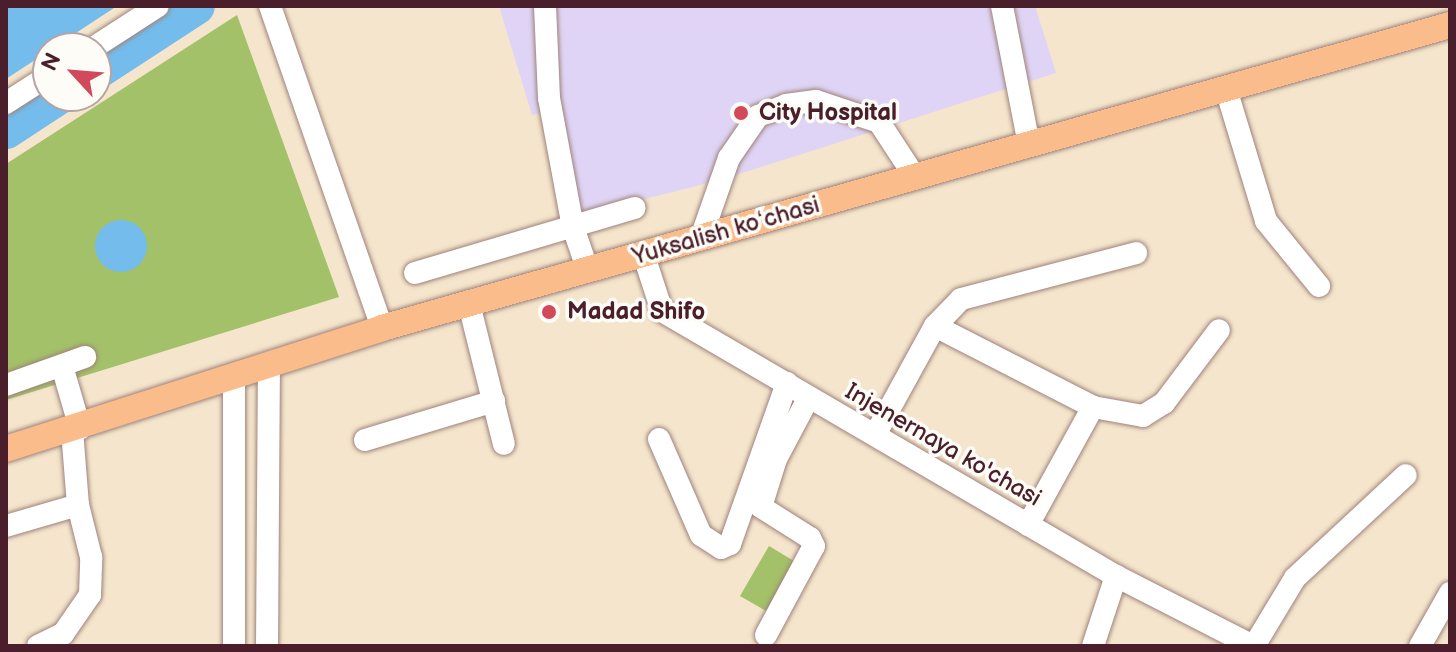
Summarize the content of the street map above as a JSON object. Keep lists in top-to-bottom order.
{
  "streets": {
    "main road": ["Yuksalish koʻchasi"],
    "street": ["Injenernaya ko'chasi"]
  },
  "crossings": [
    ["Yuksalish koʻchasi", "Injenernaya ko'chasi"]
  ],
  "places": ["City Hospital", "Madad Shifo"],
  "north": "top left"
}
